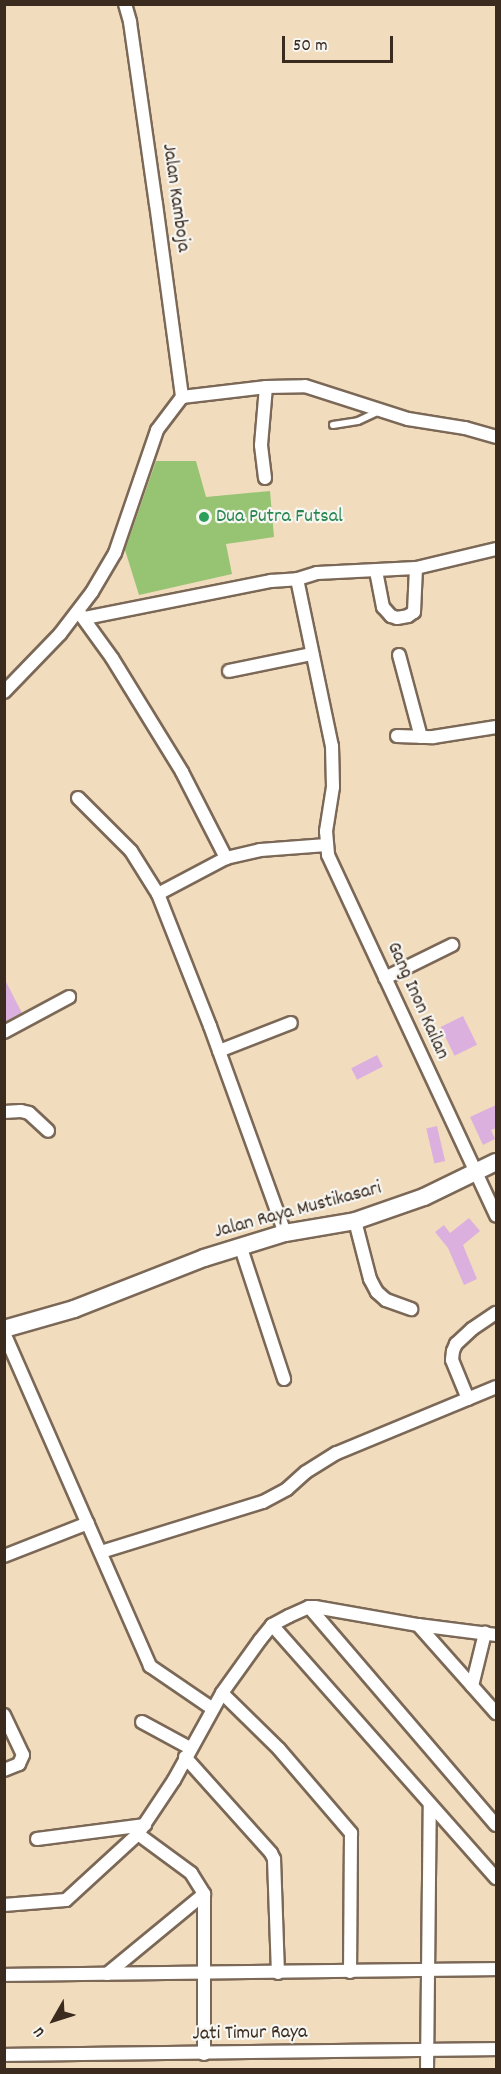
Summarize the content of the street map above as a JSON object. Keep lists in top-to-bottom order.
{
  "streets": {
    "main road": ["Jalan Raya Mustikasari"],
    "street": ["Jalan Kamboja", "Gang Inon Kailan", "Jati Timur Raya"]
  },
  "crossings": [
    ["Gang Inon Kailan", "Jalan Raya Mustikasari"]
  ],
  "places": ["Dua Putra Futsal"],
  "scale_bar": "50 m",
  "north": "bottom left"
}
